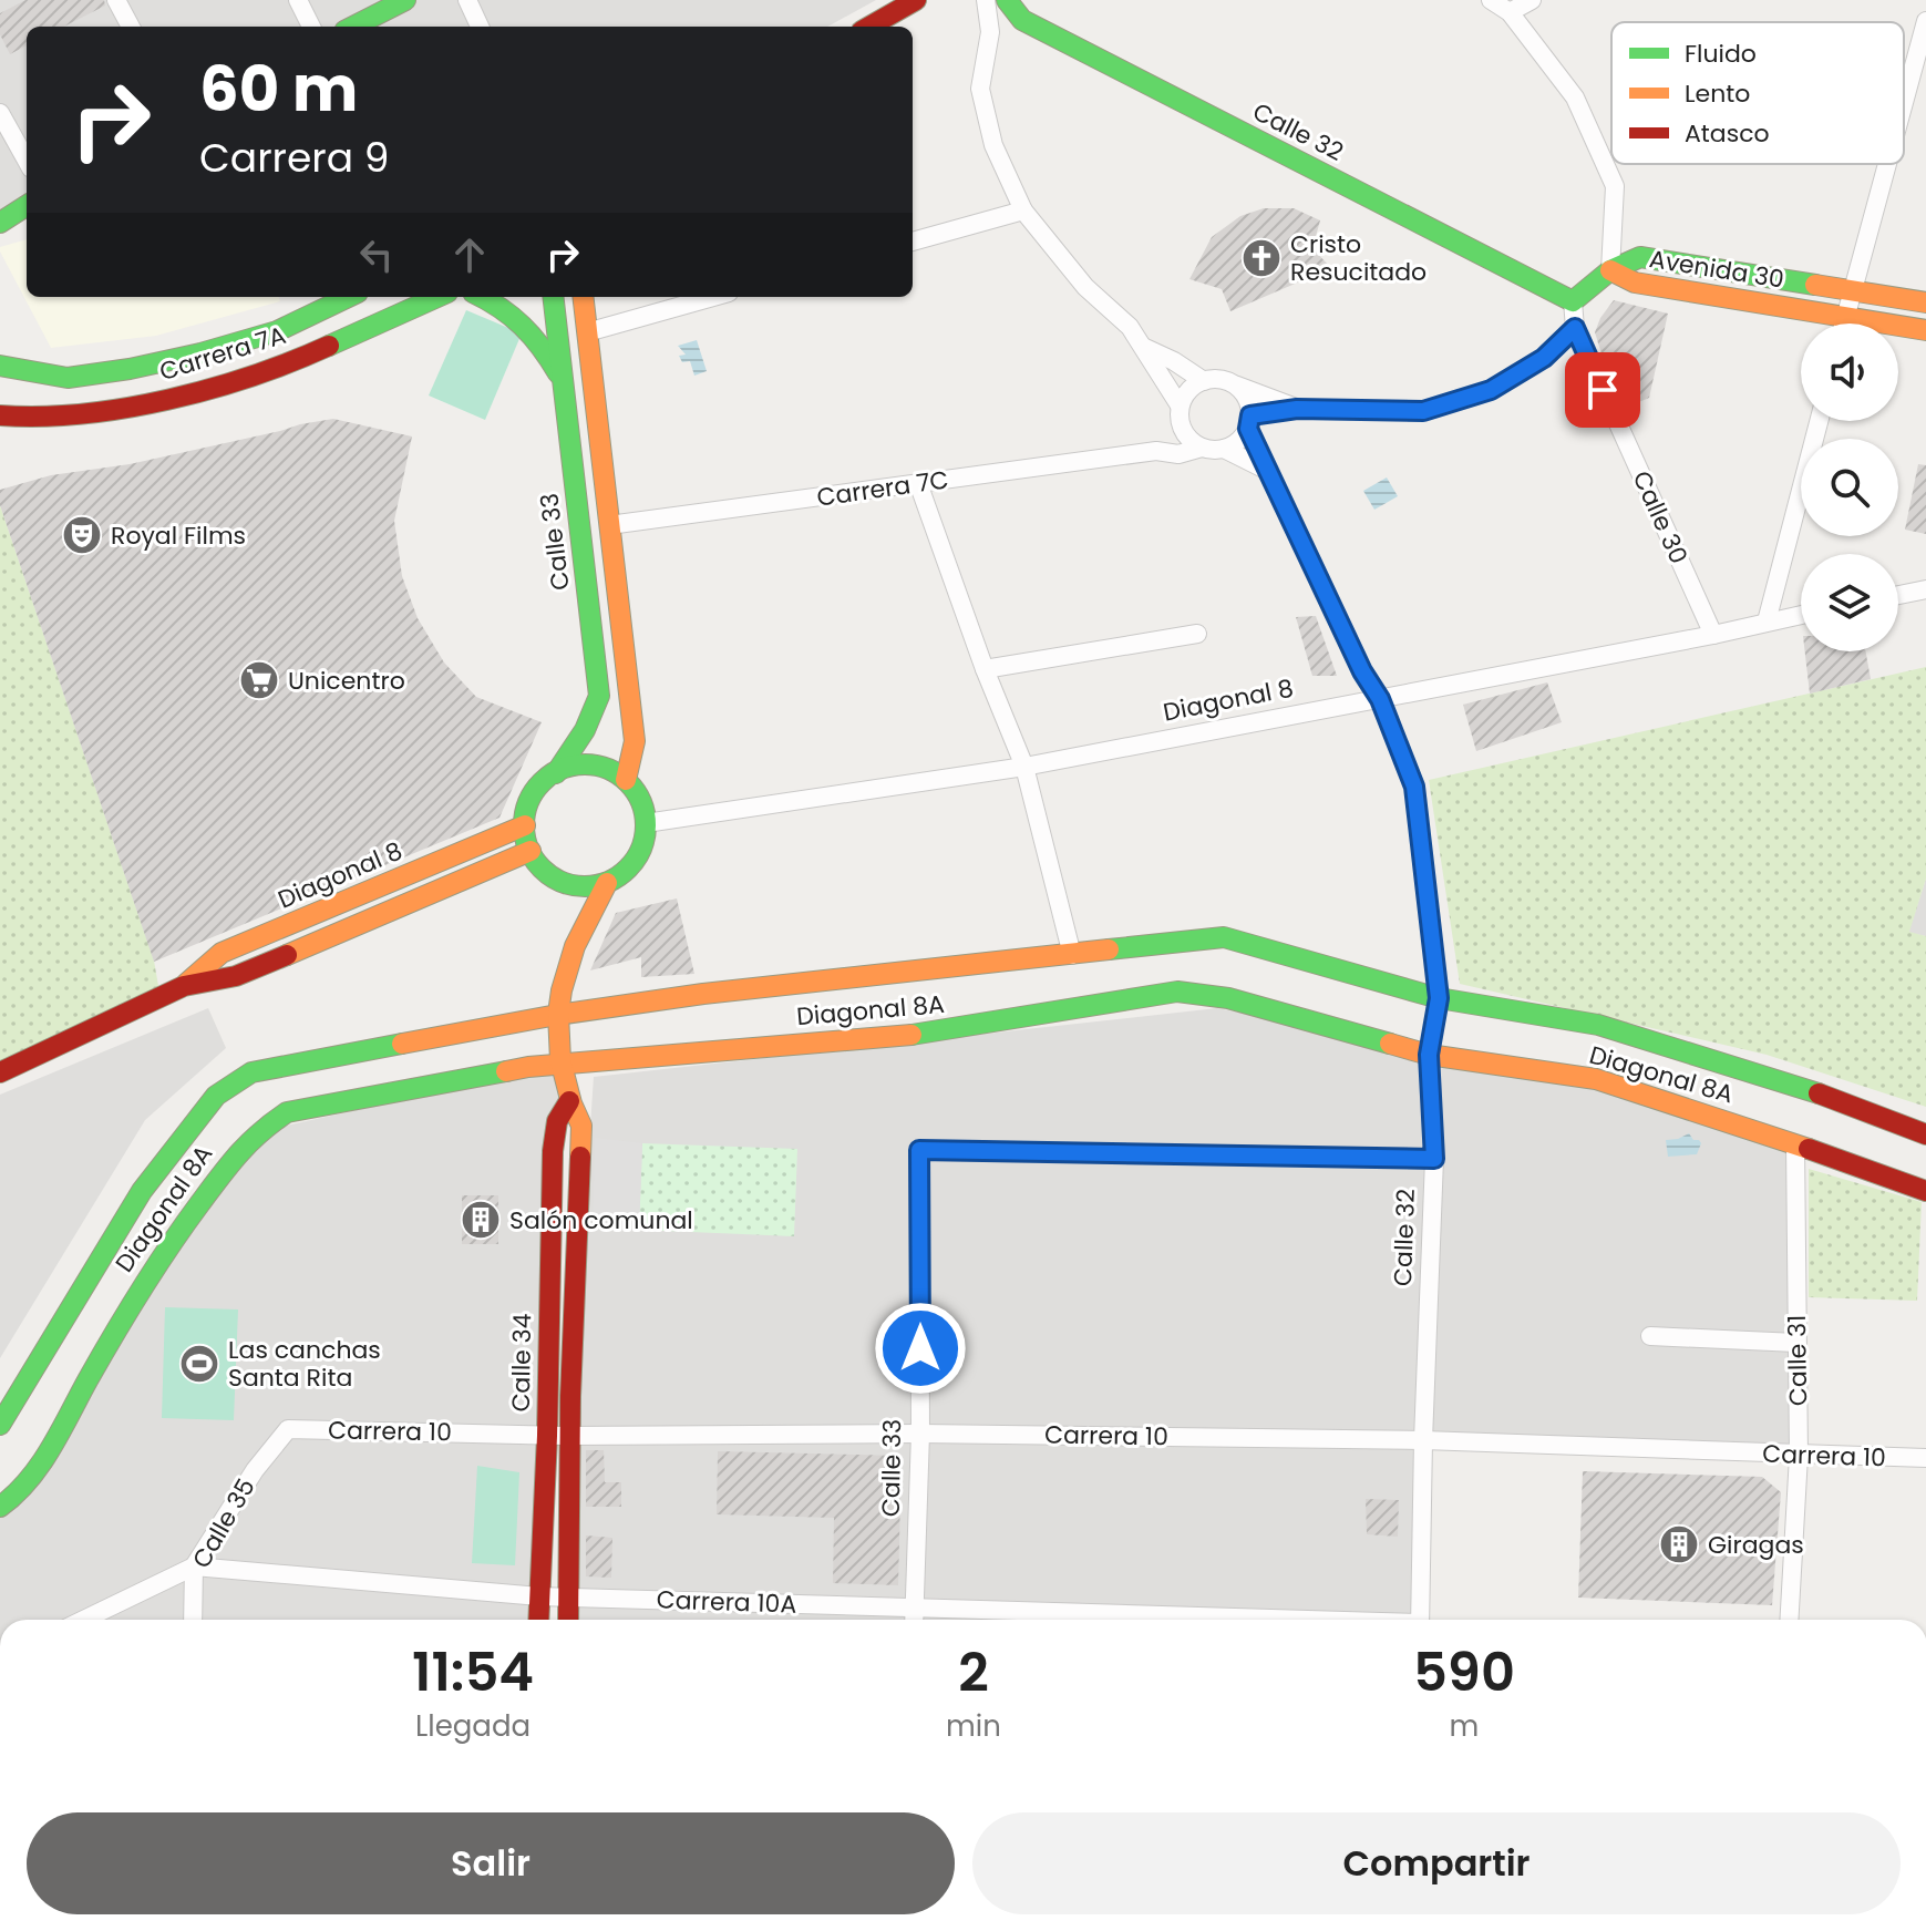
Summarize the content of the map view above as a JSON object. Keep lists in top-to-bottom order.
{
  "streets": {
    "street": [
      "Calle 32",
      "Avenida 30",
      "Carrera 7A",
      "Carrera 7C",
      "Calle 30",
      "Calle 33",
      "Diagonal 8",
      "Diagonal 8A",
      "Calle 31",
      "Calle 34",
      "Carrera 10",
      "Calle 35",
      "Carrera 10A"
    ]
  },
  "crossings": [
    ["Calle 32", "Calle 30"],
    ["Calle 32", "Calle 33"],
    ["Calle 32", "Diagonal 8"],
    ["Calle 32", "Diagonal 8A"],
    ["Calle 32", "Carrera 10"],
    ["Calle 30", "Diagonal 8"],
    ["Calle 33", "Diagonal 8"],
    ["Calle 33", "Calle 34"],
    ["Calle 33", "Carrera 10"],
    ["Calle 33", "Carrera 10A"],
    ["Diagonal 8", "Calle 34"],
    ["Diagonal 8A", "Calle 31"],
    ["Diagonal 8A", "Calle 34"],
    ["Calle 31", "Carrera 10"],
    ["Calle 34", "Carrera 10"],
    ["Calle 34", "Carrera 10A"],
    ["Carrera 10", "Calle 35"],
    ["Calle 35", "Carrera 10A"]
  ],
  "places": {
    "church": ["Cristo Resucitado"],
    "theatre": ["Royal Films"],
    "supermarket": ["Unicentro"],
    "building": ["Salón comunal", "Giragas"],
    "sports": ["Las canchas Santa Rita"]
  },
  "legend": ["Fluido", "Lento", "Atasco"],
  "page": {
    "turn": ["60 m", "Carrera 9"],
    "eta": [
      "11:54",
      "Llegada",
      "2",
      "min",
      "590",
      "m"
    ],
    "buttons": ["Salir", "Compartir"]
  }
}
